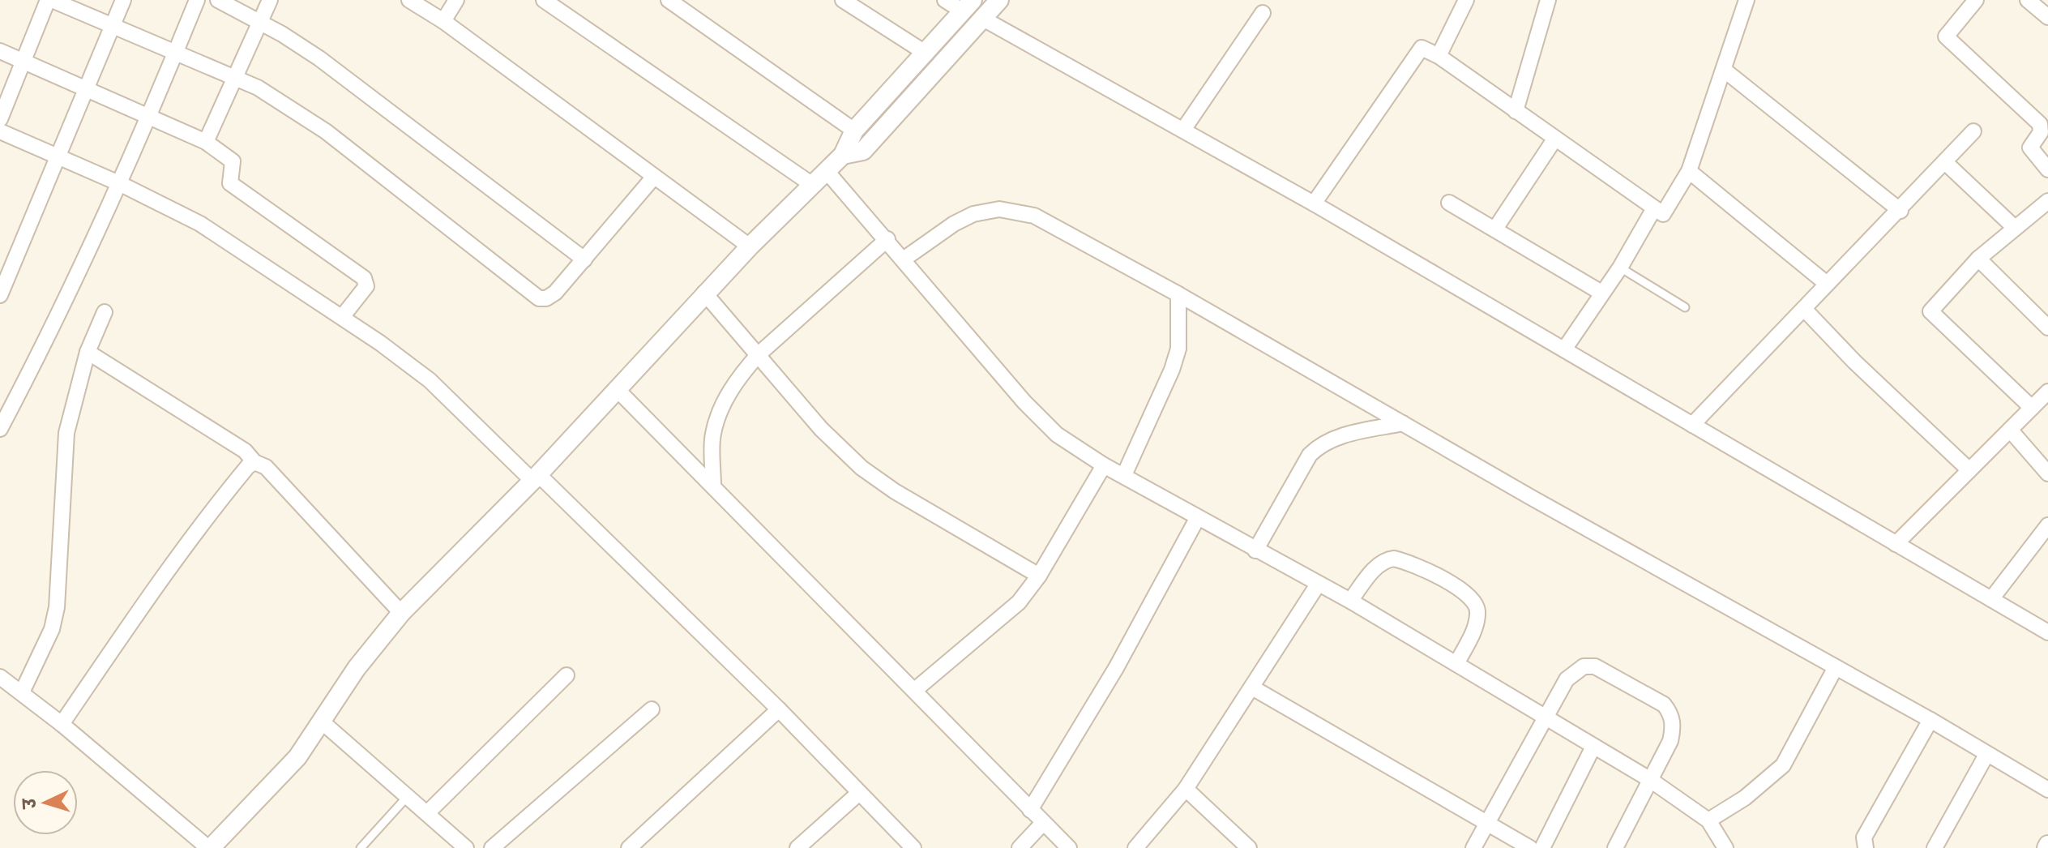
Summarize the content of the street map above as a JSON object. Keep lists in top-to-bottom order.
{
  "north": "left"
}
